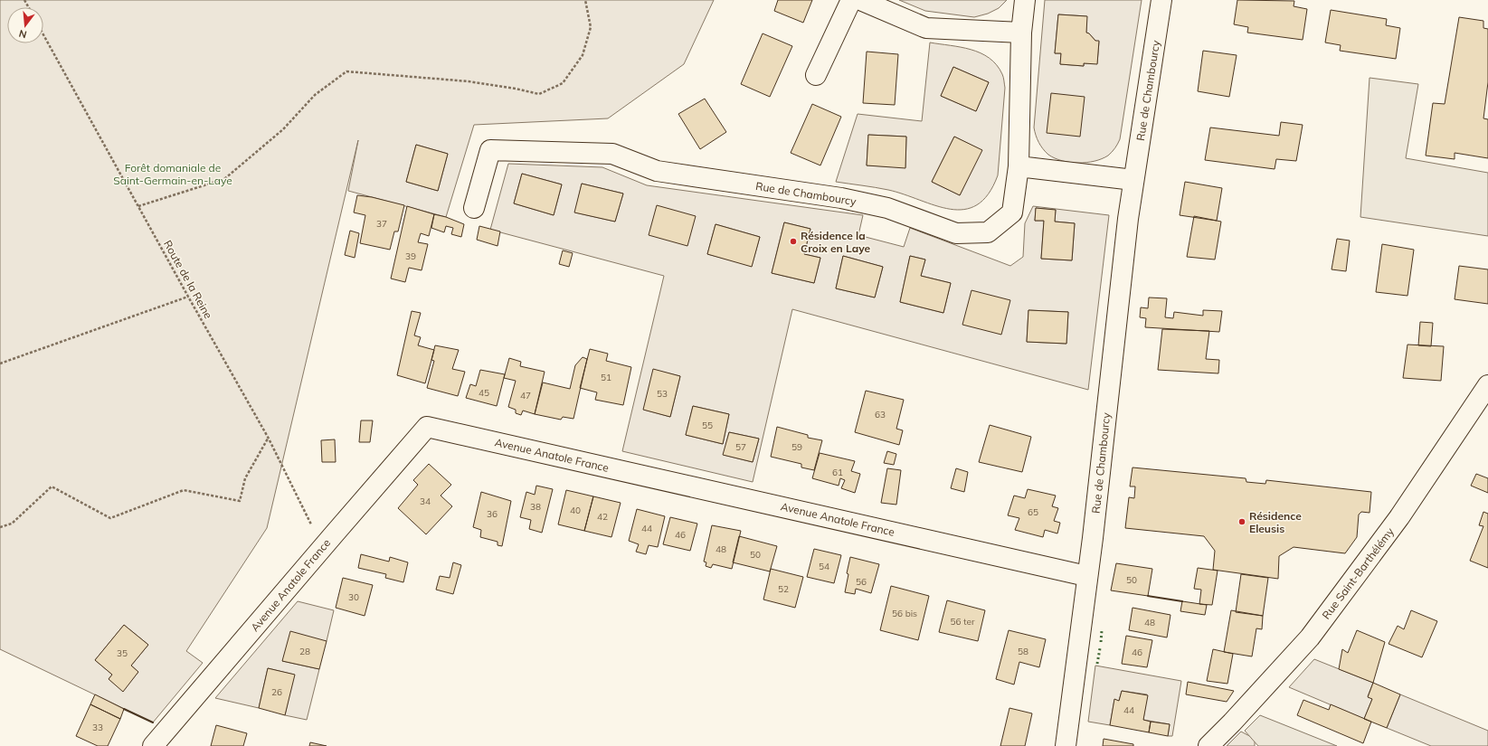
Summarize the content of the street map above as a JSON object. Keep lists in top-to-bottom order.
{
  "streets": {
    "street": ["Rue de Chambourcy", "Avenue Anatole France", "Rue Saint-Barthélémy"],
    "path": ["Route de la Reine"]
  },
  "crossings": [
    ["Rue de Chambourcy", "Avenue Anatole France"],
    ["Route de la Reine", "Avenue Anatole France"]
  ],
  "parks": ["Forêt domaniale de Saint-Germain-en-Laye"],
  "places": ["Résidence la Croix en Laye", "Résidence Eleusis"],
  "house_numbers": [
    "37",
    "39",
    "51",
    "45",
    "53",
    "47",
    "63",
    "55",
    "57",
    "59",
    "61",
    "34",
    "38",
    "40",
    "65",
    "36",
    "42",
    "44",
    "46",
    "48",
    "50",
    "54",
    "50",
    "56",
    "52",
    "30",
    "56 bis",
    "56 ter",
    "48",
    "28",
    "58",
    "46",
    "35",
    "26",
    "44",
    "33"
  ],
  "north": "bottom"
}
